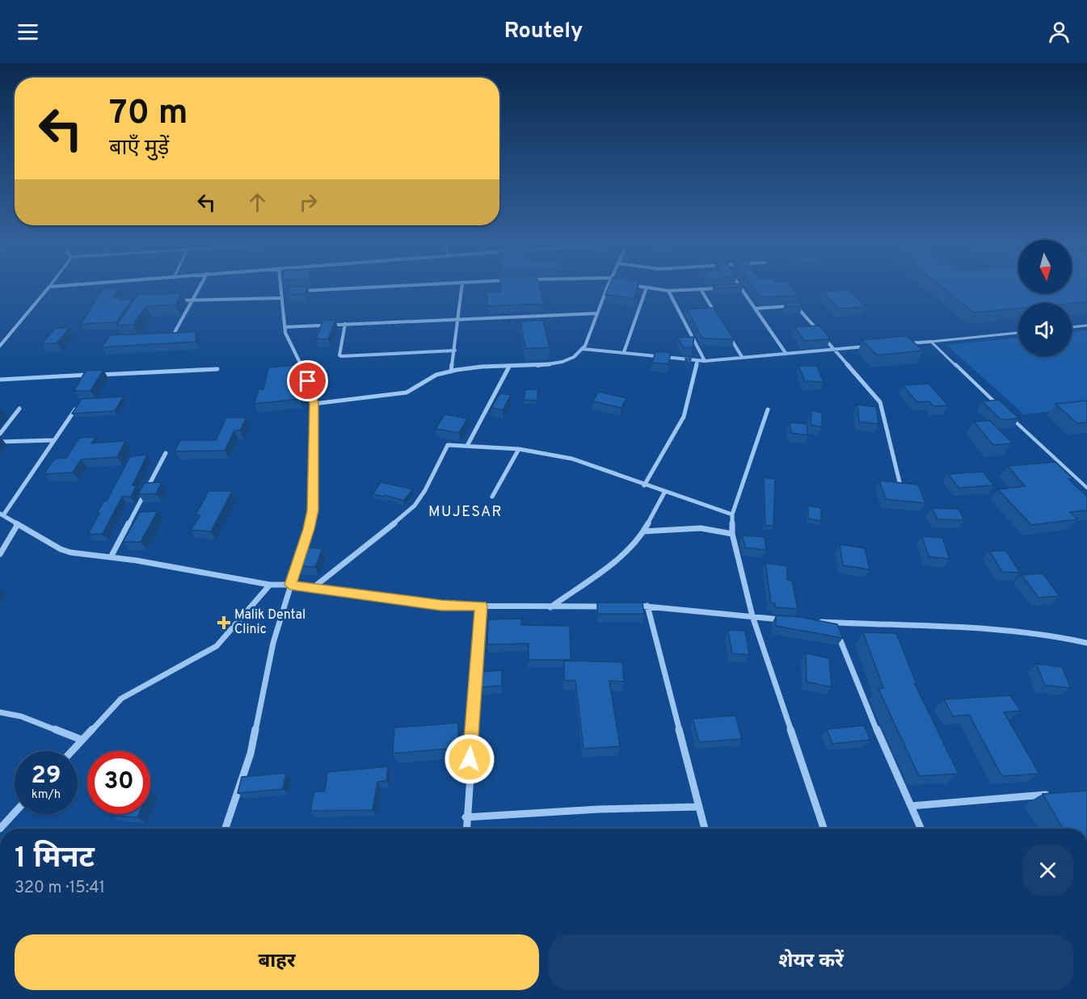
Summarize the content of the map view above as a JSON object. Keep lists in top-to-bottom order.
{
  "districts": ["MUJESAR"],
  "places": {
    "health": ["Malik Dental Clinic"]
  },
  "north": "bottom",
  "page": {
    "header": "Routely",
    "turn": ["70 m", "बाएँ मुड़ें"],
    "speed": "29 km/h",
    "limit": "30",
    "heading": ["1 मिनट", "320 m · 15:41"],
    "buttons": ["बाहर", "शेयर करें"]
  }
}
